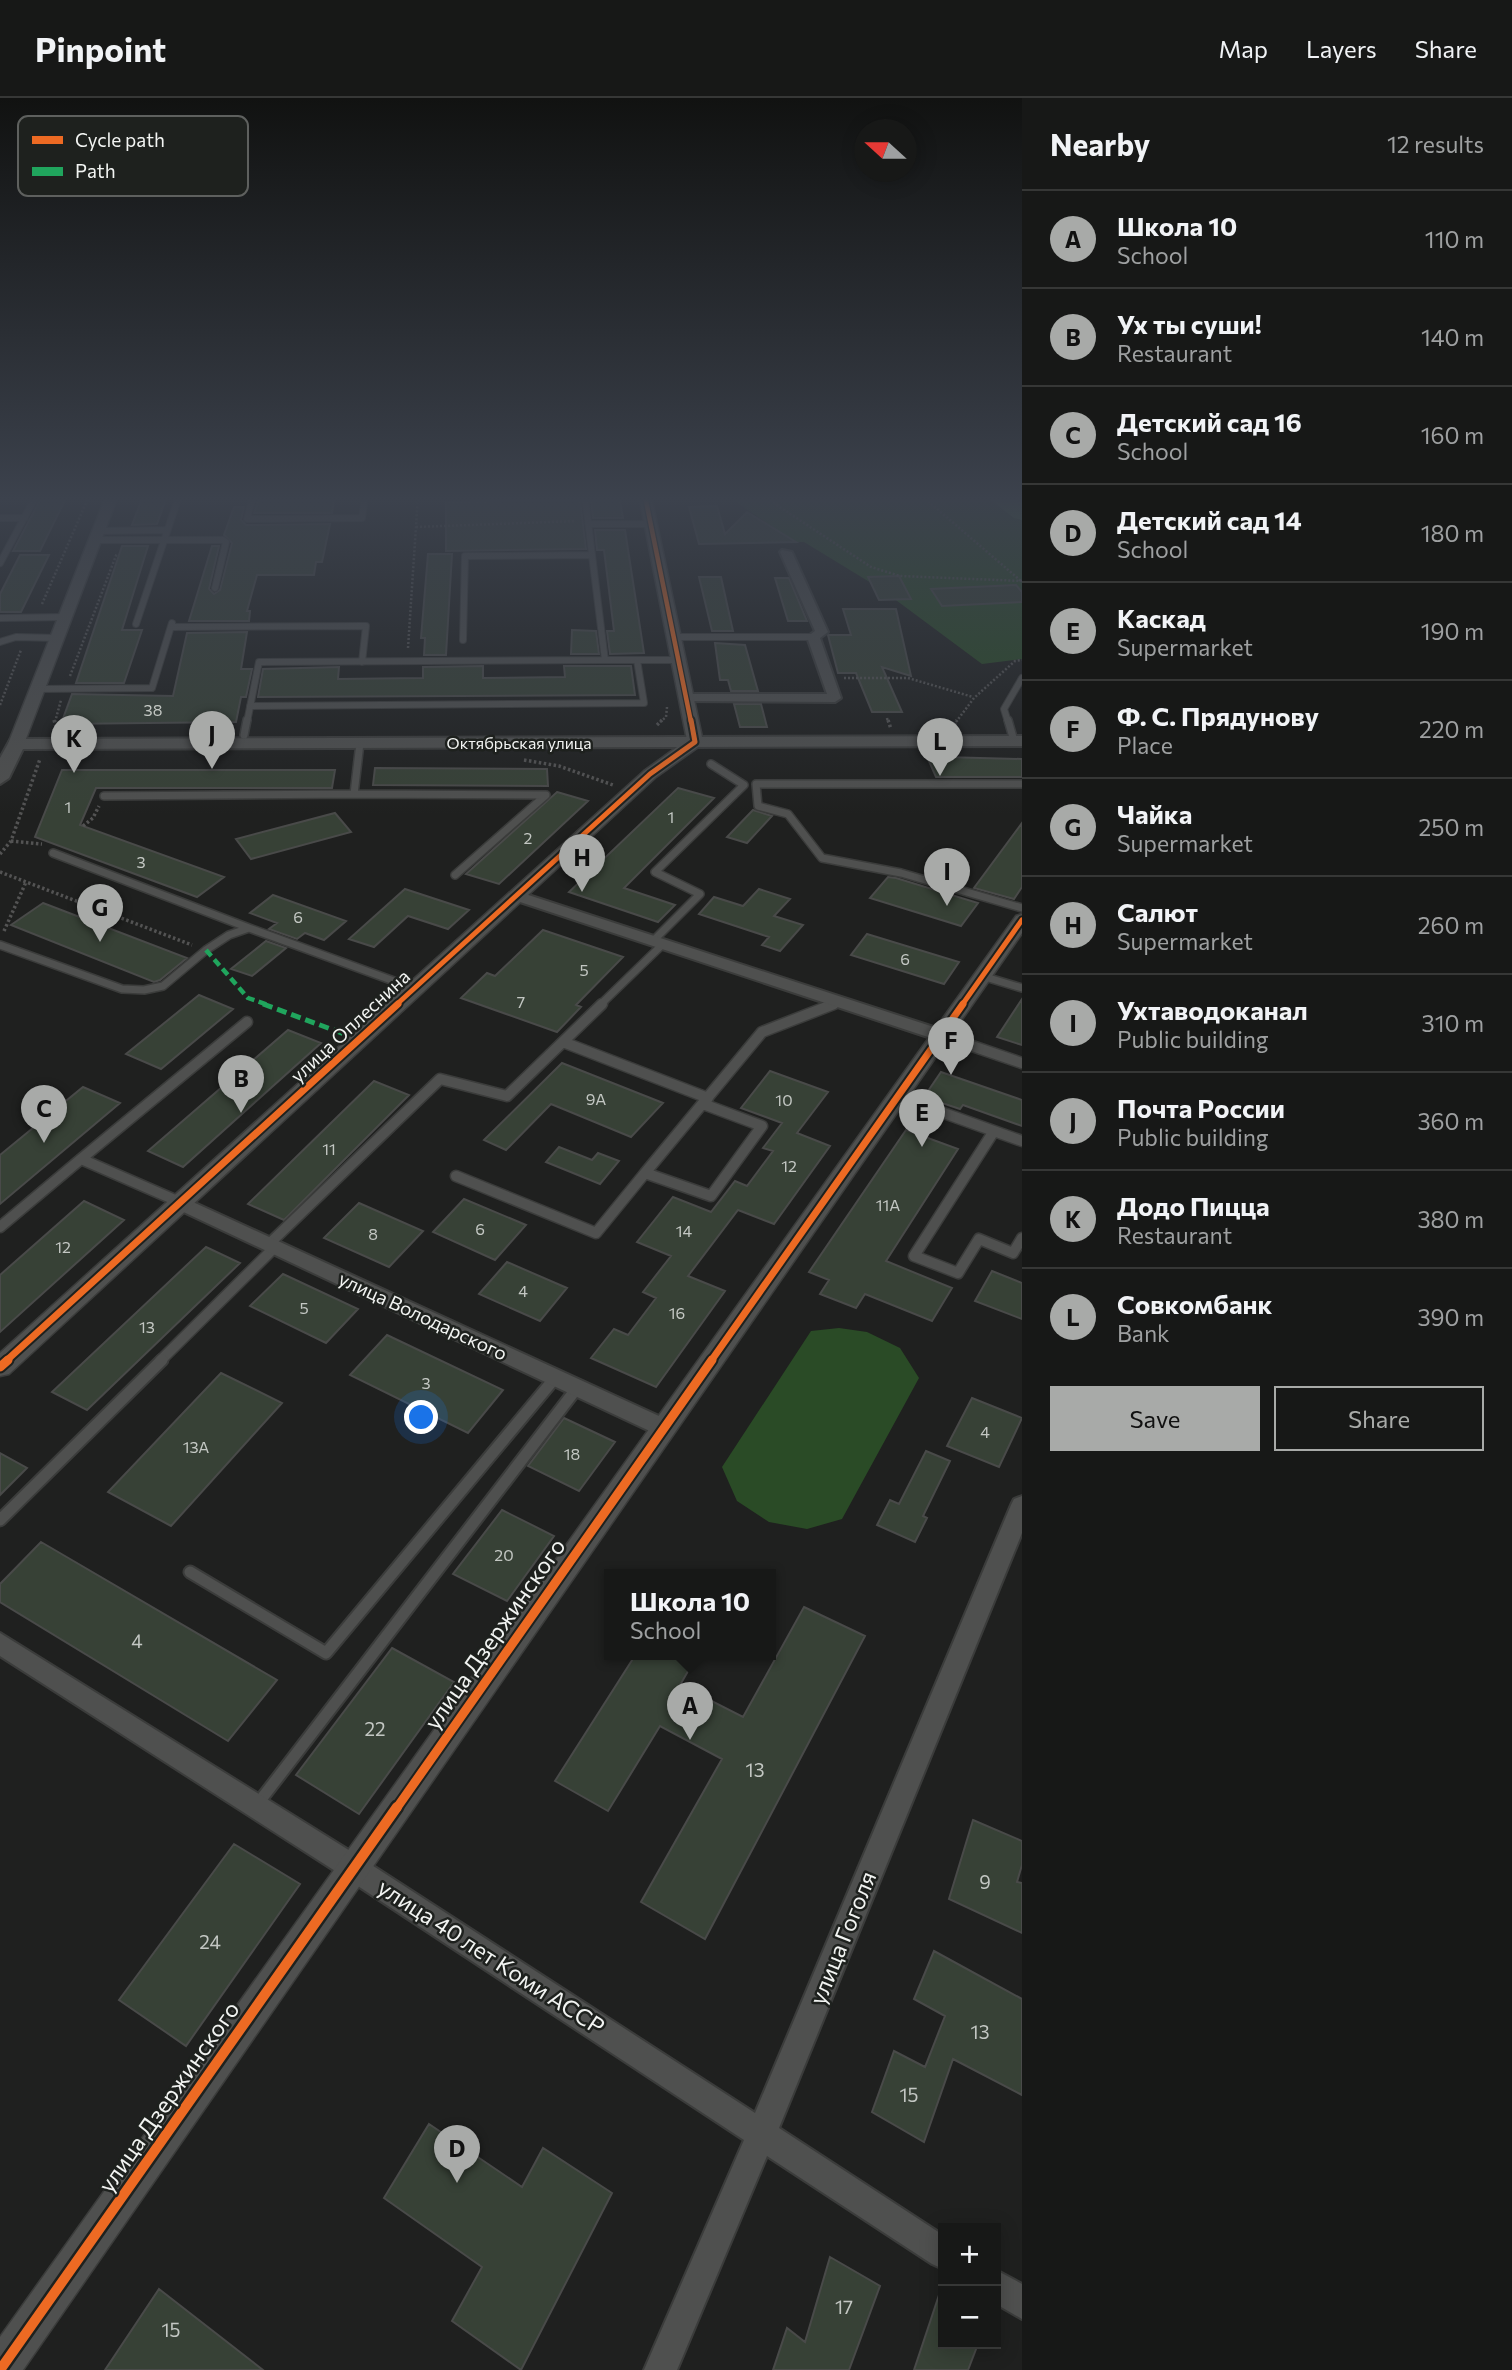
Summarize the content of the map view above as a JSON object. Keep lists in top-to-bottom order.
{
  "streets": {
    "main road": ["Октябрьская улица"],
    "street": [
      "улица Оплеснина",
      "улица Володарского",
      "улица Дзержинского",
      "улица Гоголя",
      "улица 40 лет Коми АССР"
    ]
  },
  "crossings": [
    ["Октябрьская улица", "улица Оплеснина"],
    ["улица Оплеснина", "улица Володарского"],
    ["улица Володарского", "улица Дзержинского"],
    ["улица Дзержинского", "улица 40 лет Коми АССР"],
    ["улица Гоголя", "улица 40 лет Коми АССР"]
  ],
  "house_numbers": [
    "38",
    "1",
    "1",
    "2",
    "3",
    "6",
    "6",
    "5",
    "7",
    "9А",
    "10",
    "11",
    "12",
    "11А",
    "6",
    "14",
    "8",
    "12",
    "4",
    "5",
    "16",
    "13",
    "3",
    "4",
    "13А",
    "18",
    "20",
    "4",
    "22",
    "13",
    "9",
    "24",
    "13",
    "15",
    "17",
    "15"
  ],
  "legend": ["Cycle path", "Path"],
  "north": "left",
  "page": {
    "header": "Pinpoint",
    "nav": ["Map", "Layers", "Share"],
    "heading": ["Nearby", "12 results"],
    "list": [
      {
        "mark": "A",
        "name": "Школа 10",
        "note": "School",
        "value": "110 m"
      },
      {
        "mark": "B",
        "name": "Ух ты суши!",
        "note": "Restaurant",
        "value": "140 m"
      },
      {
        "mark": "C",
        "name": "Детский сад 16",
        "note": "School",
        "value": "160 m"
      },
      {
        "mark": "D",
        "name": "Детский сад 14",
        "note": "School",
        "value": "180 m"
      },
      {
        "mark": "E",
        "name": "Каскад",
        "note": "Supermarket",
        "value": "190 m"
      },
      {
        "mark": "F",
        "name": "Ф. С. Прядунову",
        "note": "Place",
        "value": "220 m"
      },
      {
        "mark": "G",
        "name": "Чайка",
        "note": "Supermarket",
        "value": "250 m"
      },
      {
        "mark": "H",
        "name": "Салют",
        "note": "Supermarket",
        "value": "260 m"
      },
      {
        "mark": "I",
        "name": "Ухтаводоканал",
        "note": "Public building",
        "value": "310 m"
      },
      {
        "mark": "J",
        "name": "Почта России",
        "note": "Public building",
        "value": "360 m"
      },
      {
        "mark": "K",
        "name": "Додо Пицца",
        "note": "Restaurant",
        "value": "380 m"
      },
      {
        "mark": "L",
        "name": "Совкомбанк",
        "note": "Bank",
        "value": "390 m"
      }
    ],
    "pins": [
      "J",
      "K",
      "L",
      "H",
      "I",
      "G",
      "F",
      "B",
      "C",
      "E",
      "A",
      "D"
    ],
    "buttons": ["Save", "Share"],
    "popup": ["Школа 10", "School"],
    "map_buttons": ["+", "−"]
  }
}
